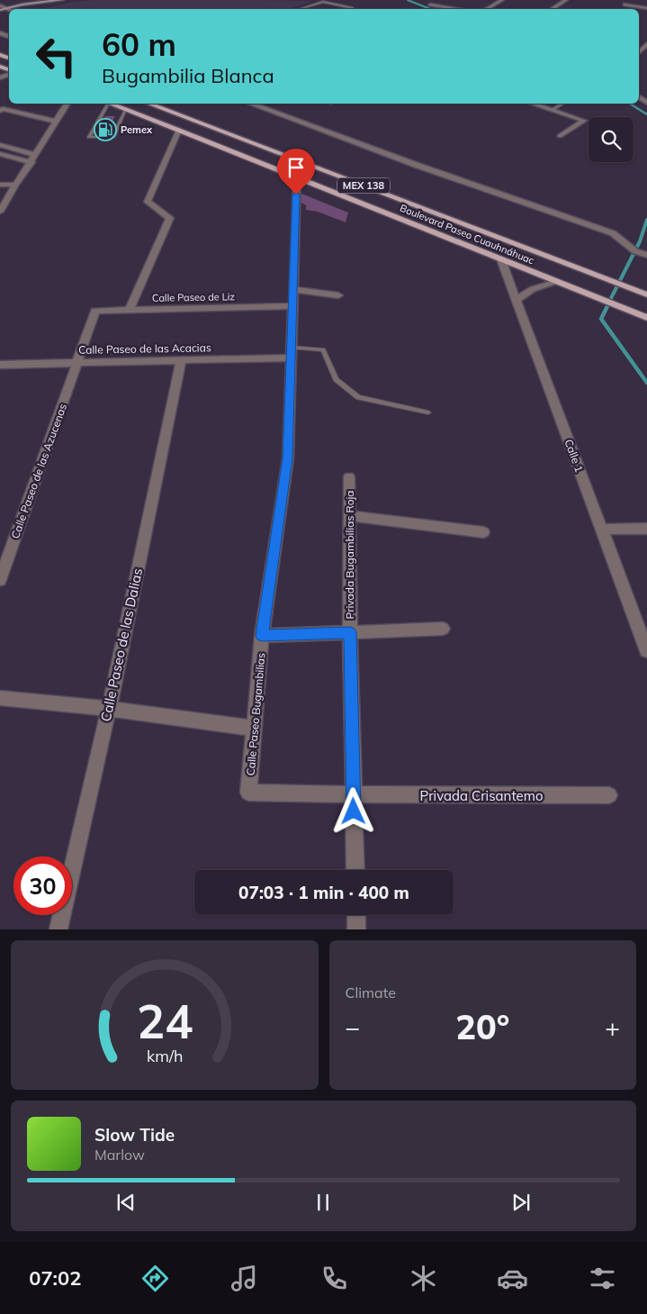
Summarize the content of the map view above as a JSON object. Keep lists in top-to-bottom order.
{
  "streets": {
    "main road": ["MEX 138", "Boulevard Paseo Cuauhnáhuac"],
    "street": [
      "Calle Paseo de Liz",
      "Calle Paseo de las Acacias",
      "Calle 1",
      "Calle Paseo de las Azucenas",
      "Privada Bugambilias Roja",
      "Calle Paseo de las Dalias",
      "Calle Paseo Bugambilias",
      "Privada Crisantemo"
    ]
  },
  "crossings": [
    ["Boulevard Paseo Cuauhnáhuac", "Calle 1"],
    ["Boulevard Paseo Cuauhnáhuac", "Calle Paseo Bugambilias"],
    ["Calle Paseo de Liz", "Calle Paseo de las Azucenas"],
    ["Calle Paseo de Liz", "Calle Paseo Bugambilias"],
    ["Calle Paseo de las Acacias", "Calle Paseo de las Azucenas"],
    ["Calle Paseo de las Acacias", "Calle Paseo de las Dalias"],
    ["Calle Paseo de las Acacias", "Calle Paseo Bugambilias"],
    ["Privada Bugambilias Roja", "Privada Crisantemo"],
    ["Calle Paseo Bugambilias", "Privada Crisantemo"]
  ],
  "places": {
    "fuel station": ["Pemex"]
  },
  "page": {
    "turn": ["60 m", "Bugambilia Blanca"],
    "limit": "30",
    "trip": "07:03 · 1 min · 400 m",
    "tile": "Climate",
    "heat": ["−", "20°", "+"],
    "song": ["Slow Tide", "Marlow"],
    "tabs": "07:02",
    "gauge": ["24", "km/h"]
  }
}
